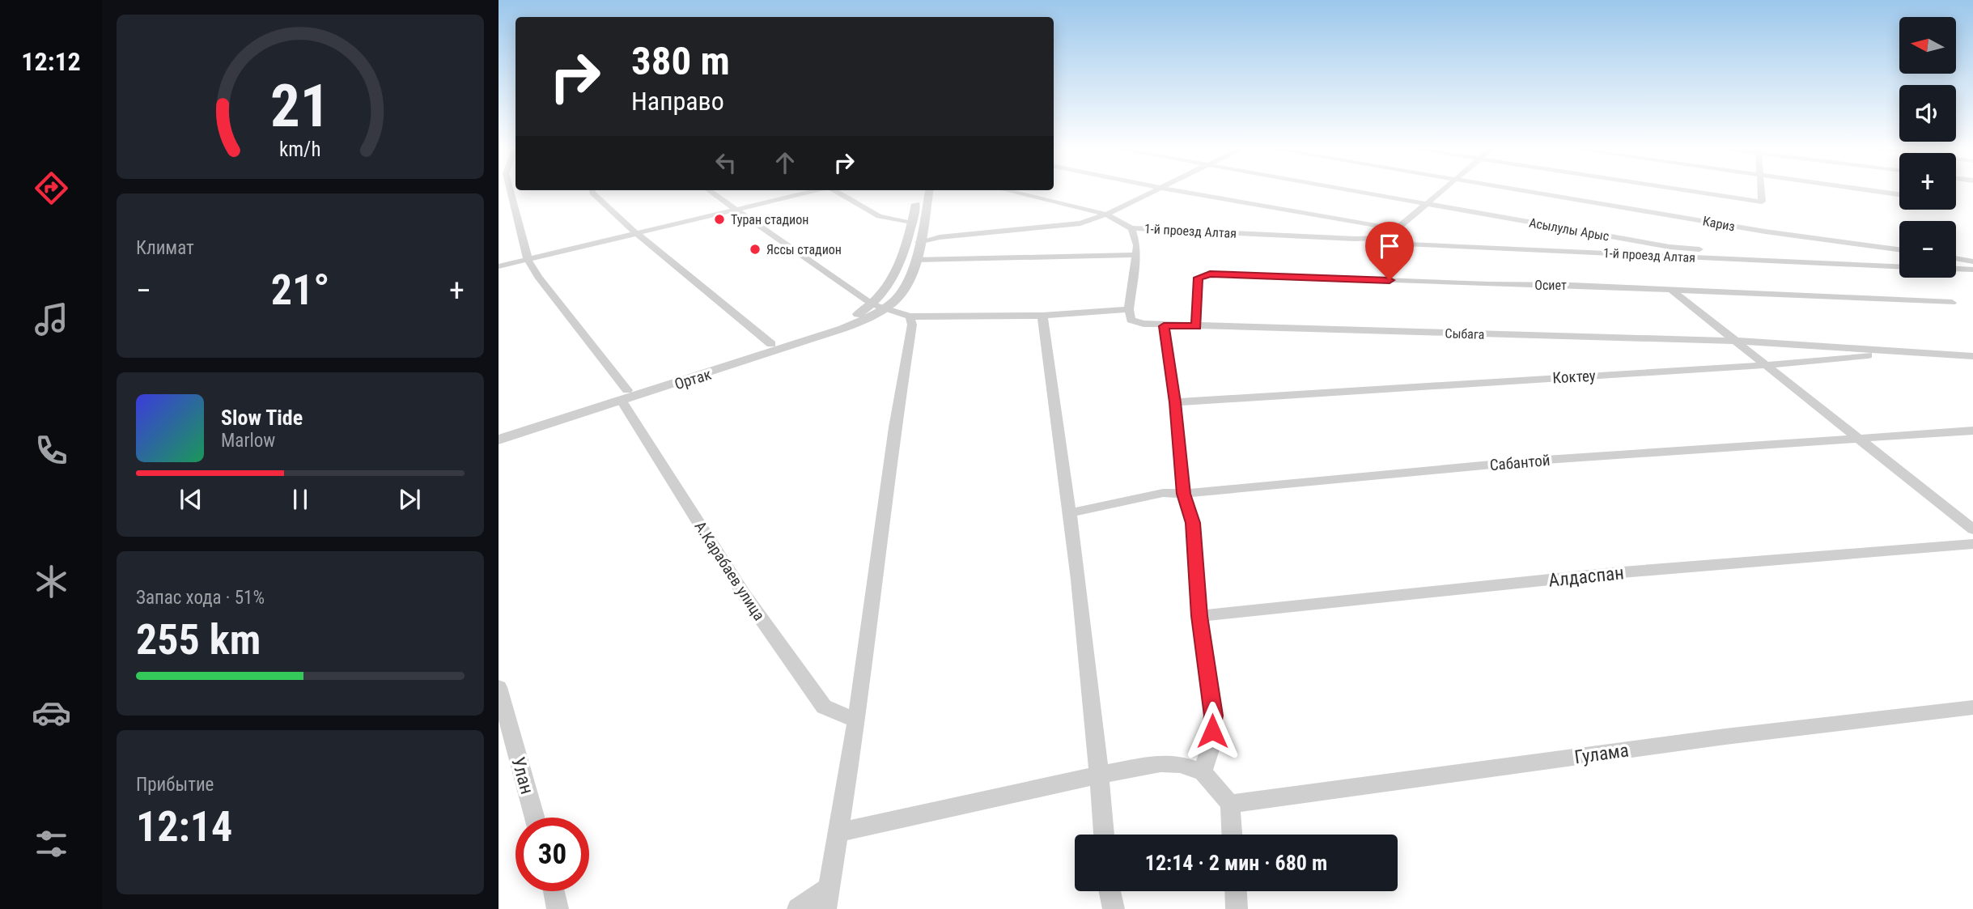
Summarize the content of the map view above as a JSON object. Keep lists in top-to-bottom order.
{
  "streets": {
    "street": [
      "Кариз",
      "Асылулы Арыс",
      "1-й проезд Алтая",
      "Осиет",
      "Сыбага",
      "Коктеу",
      "Ортак",
      "Сабантой",
      "А.Карабаев улица",
      "Алдаспан",
      "Гулама",
      "Улан"
    ]
  },
  "crossings": [
    ["Осиет", "Сыбага"],
    ["Сыбага", "Коктеу"],
    ["Ортак", "А.Карабаев улица"]
  ],
  "places": ["Туран стадион", "Яссы стадион"],
  "north": "left",
  "page": {
    "tabs": "12:12",
    "map_buttons": ["+", "−"],
    "turn": ["380 m", "Направо"],
    "tile": [
      "Климат",
      ["Запас хода · 51%", "255 km"],
      ["Прибытие", "12:14"]
    ],
    "heat": ["−", "21°", "+"],
    "song": ["Slow Tide", "Marlow"],
    "limit": "30",
    "trip": "12:14 · 2 мин · 680 m",
    "gauge": ["21", "km/h"]
  }
}
